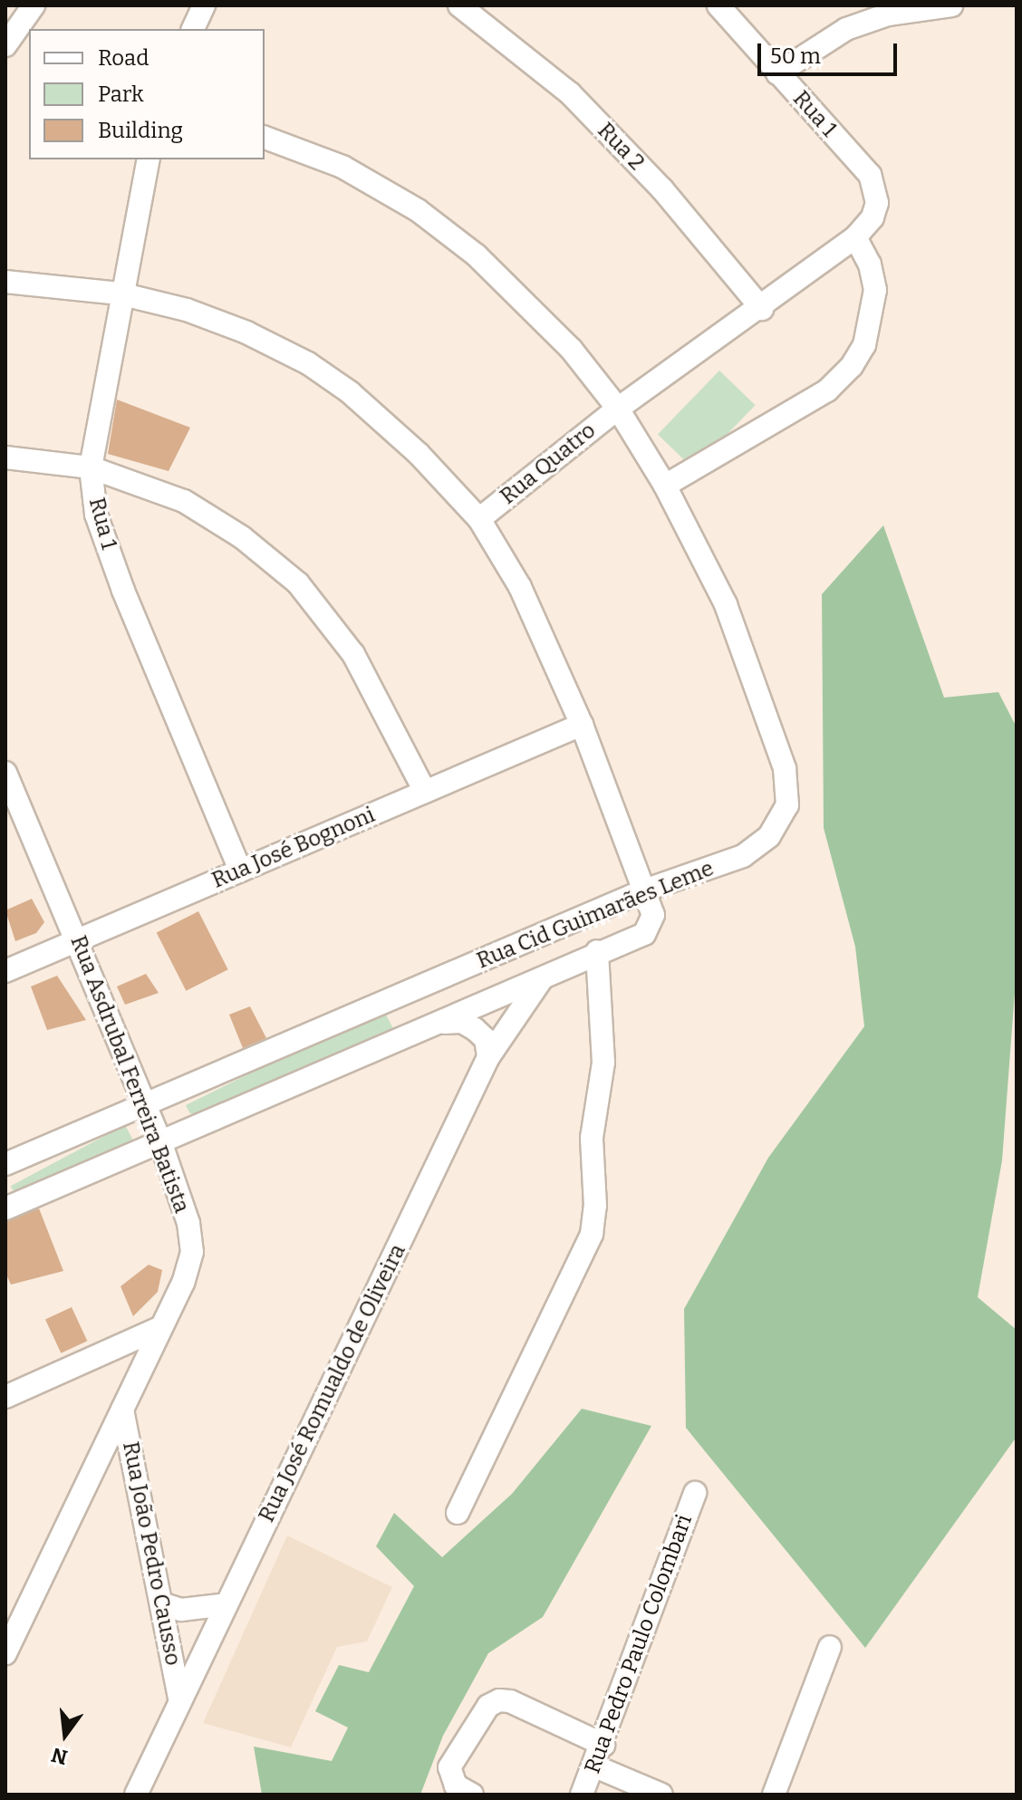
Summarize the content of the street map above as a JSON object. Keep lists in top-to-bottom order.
{
  "streets": {
    "street": [
      "Rua 1",
      "Rua 2",
      "Rua Quatro",
      "Rua José Bognoni",
      "Rua Cid Guimarães Leme",
      "Rua Asdrubal Ferreira Batista",
      "Rua José Romualdo de Oliveira",
      "Rua João Pedro Causso",
      "Rua Pedro Paulo Colombari"
    ]
  },
  "crossings": [
    ["Rua 1", "Rua Quatro"],
    ["Rua 1", "Rua José Bognoni"],
    ["Rua 2", "Rua Quatro"],
    ["Rua Quatro", "Rua Cid Guimarães Leme"],
    ["Rua José Bognoni", "Rua Asdrubal Ferreira Batista"],
    ["Rua Cid Guimarães Leme", "Rua Asdrubal Ferreira Batista"],
    ["Rua Cid Guimarães Leme", "Rua José Romualdo de Oliveira"],
    ["Rua Asdrubal Ferreira Batista", "Rua João Pedro Causso"],
    ["Rua José Romualdo de Oliveira", "Rua João Pedro Causso"]
  ],
  "legend": ["Road", "Park", "Building"],
  "scale_bar": "50 m",
  "north": "bottom"
}
